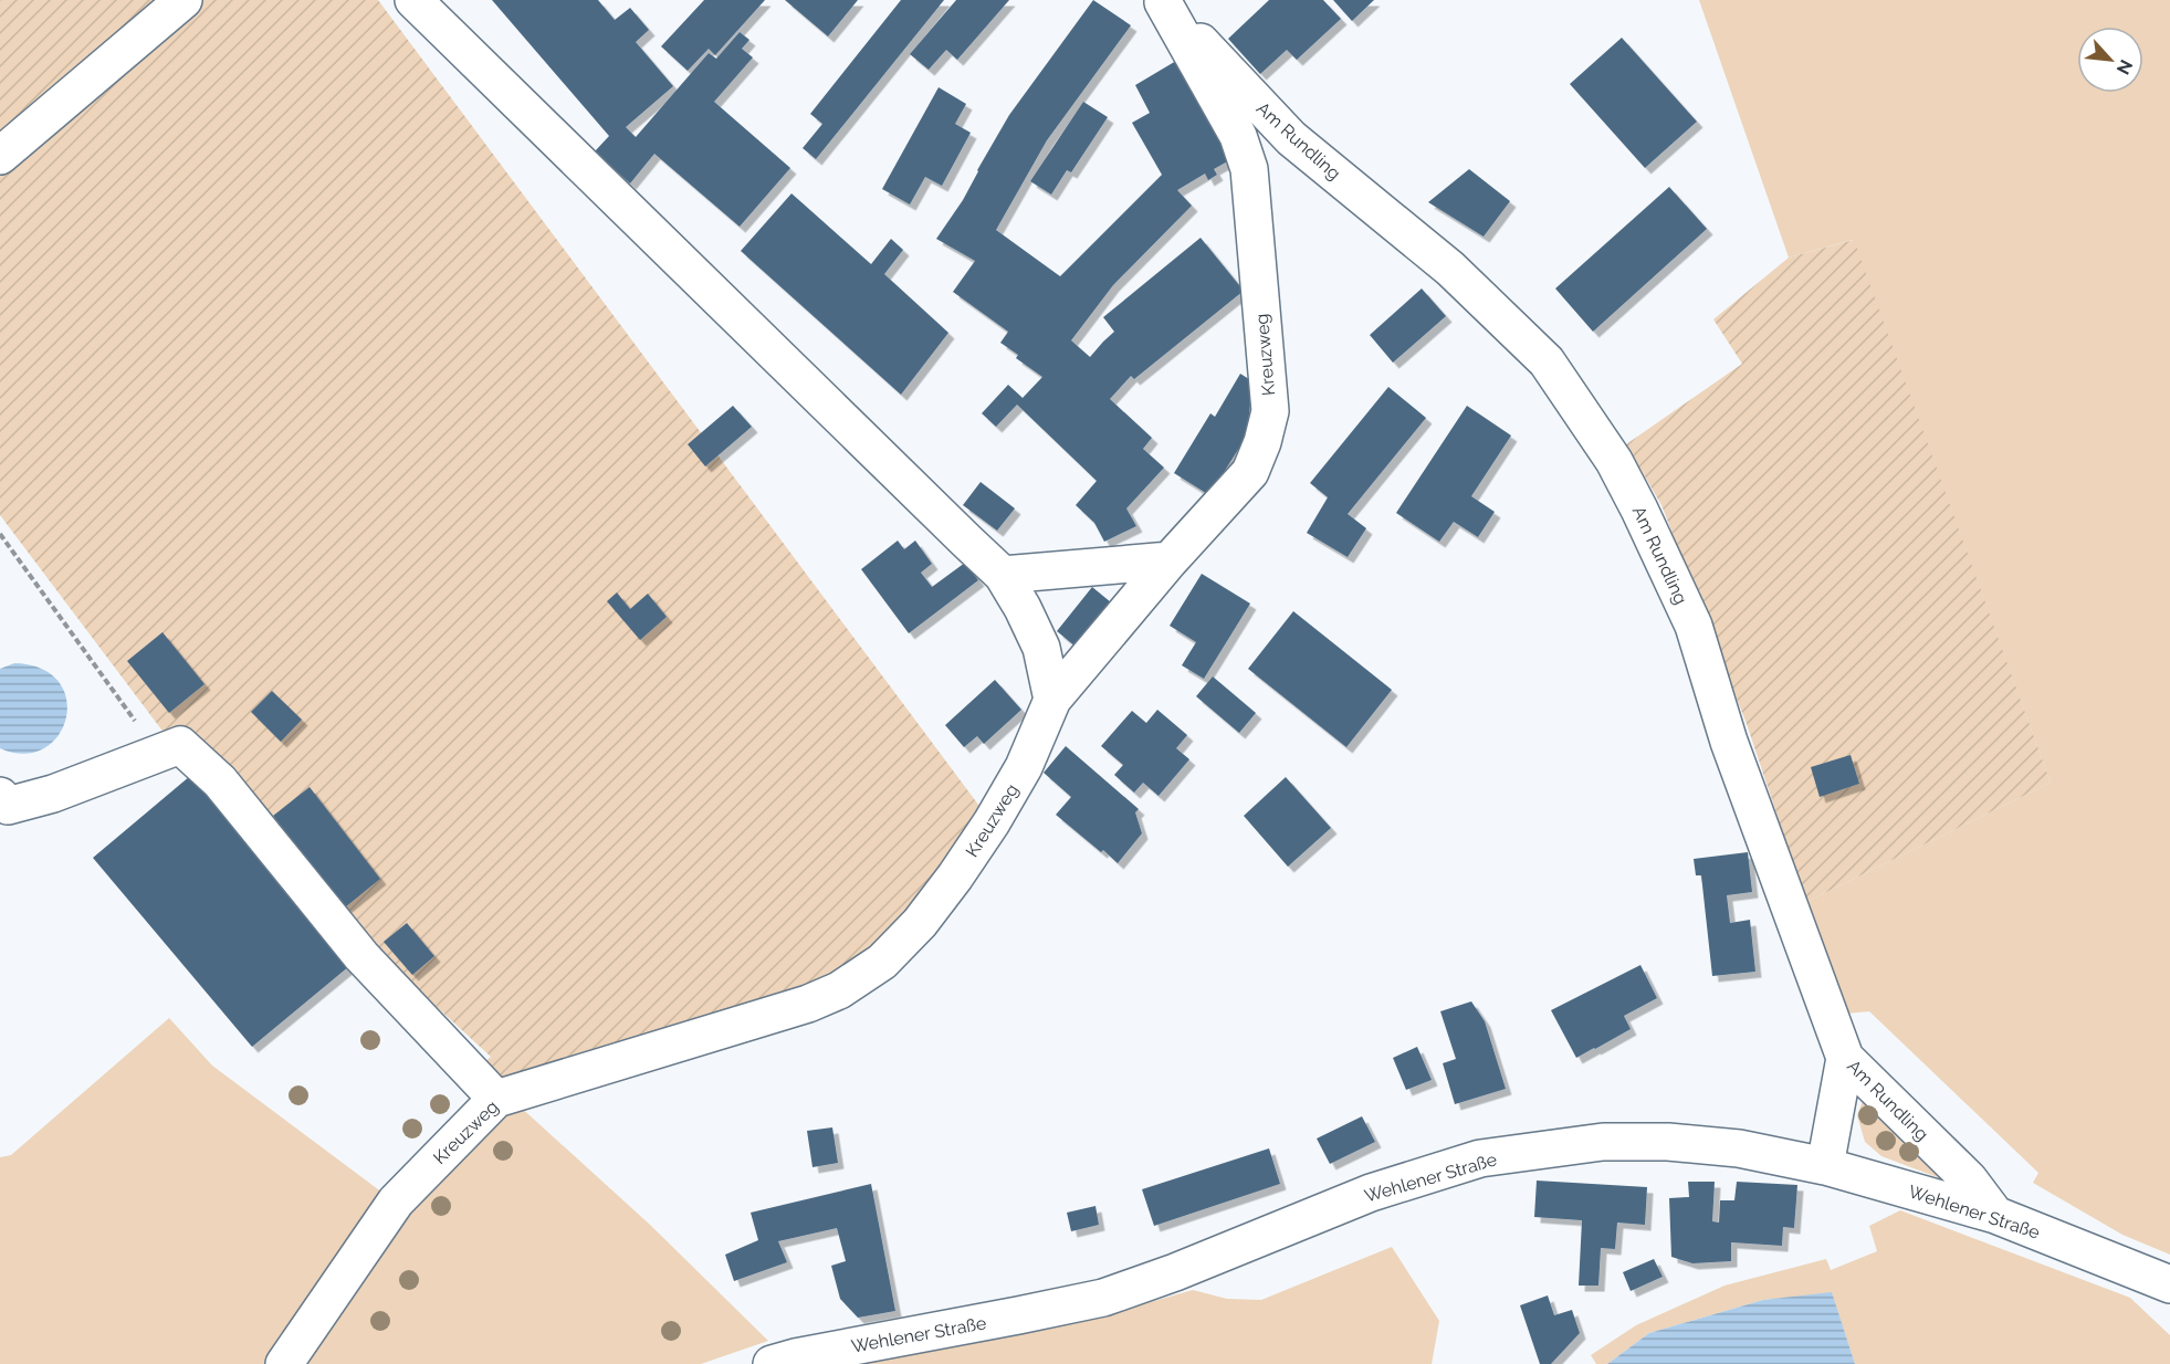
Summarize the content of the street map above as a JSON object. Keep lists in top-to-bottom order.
{
  "streets": {
    "street": ["Am Rundling", "Kreuzweg", "Wehlener Straße"]
  },
  "crossings": [
    ["Am Rundling", "Kreuzweg"],
    ["Am Rundling", "Wehlener Straße"]
  ],
  "north": "bottom right"
}
